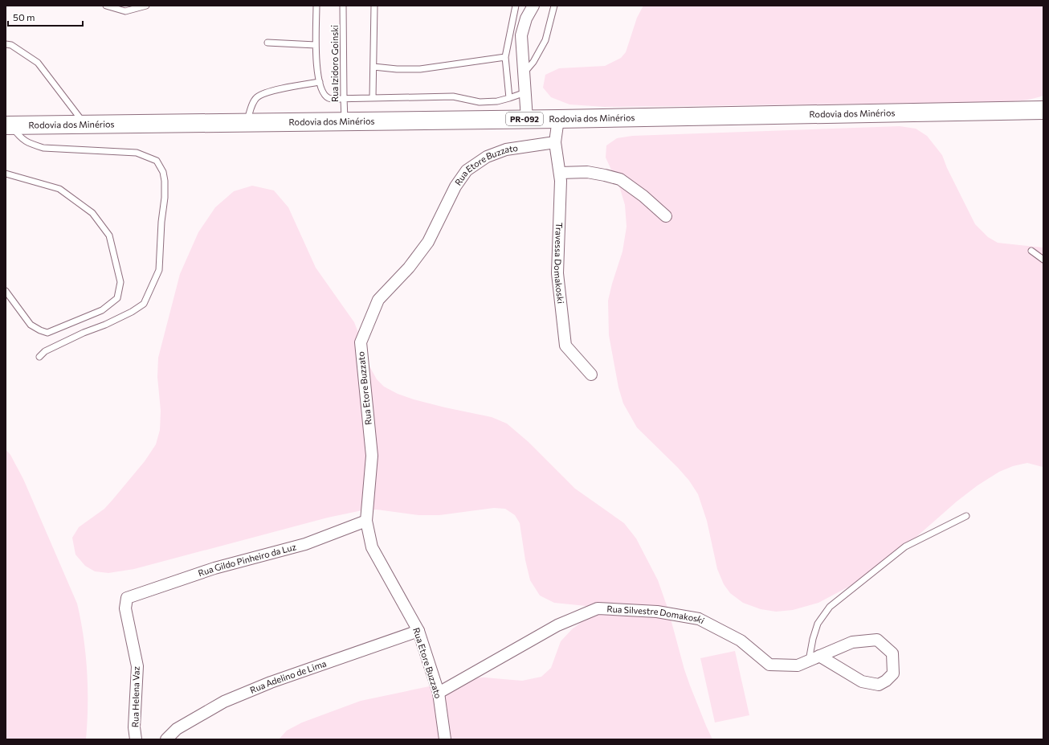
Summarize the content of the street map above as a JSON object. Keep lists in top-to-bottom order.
{
  "streets": {
    "main road": ["Rodovia dos Minérios", "PR-092"],
    "street": [
      "Rua Etore Buzzato",
      "Travessa Domakoski",
      "Rua Gildo Pinheiro da Luz",
      "Rua Silvestre Domakoski",
      "Rua Adelino de Lima",
      "Rua Helena Vaz"
    ],
    "lane": ["Rua Izidoro Goinski"]
  },
  "crossings": [
    ["Rua Izidoro Goinski", "Rodovia dos Minérios"],
    ["Rua Etore Buzzato", "Travessa Domakoski"],
    ["Rua Etore Buzzato", "Rua Gildo Pinheiro da Luz"],
    ["Rua Etore Buzzato", "Rua Silvestre Domakoski"],
    ["Rua Etore Buzzato", "Rua Adelino de Lima"],
    ["Rua Gildo Pinheiro da Luz", "Rua Helena Vaz"]
  ],
  "scale_bar": "50 m"
}
